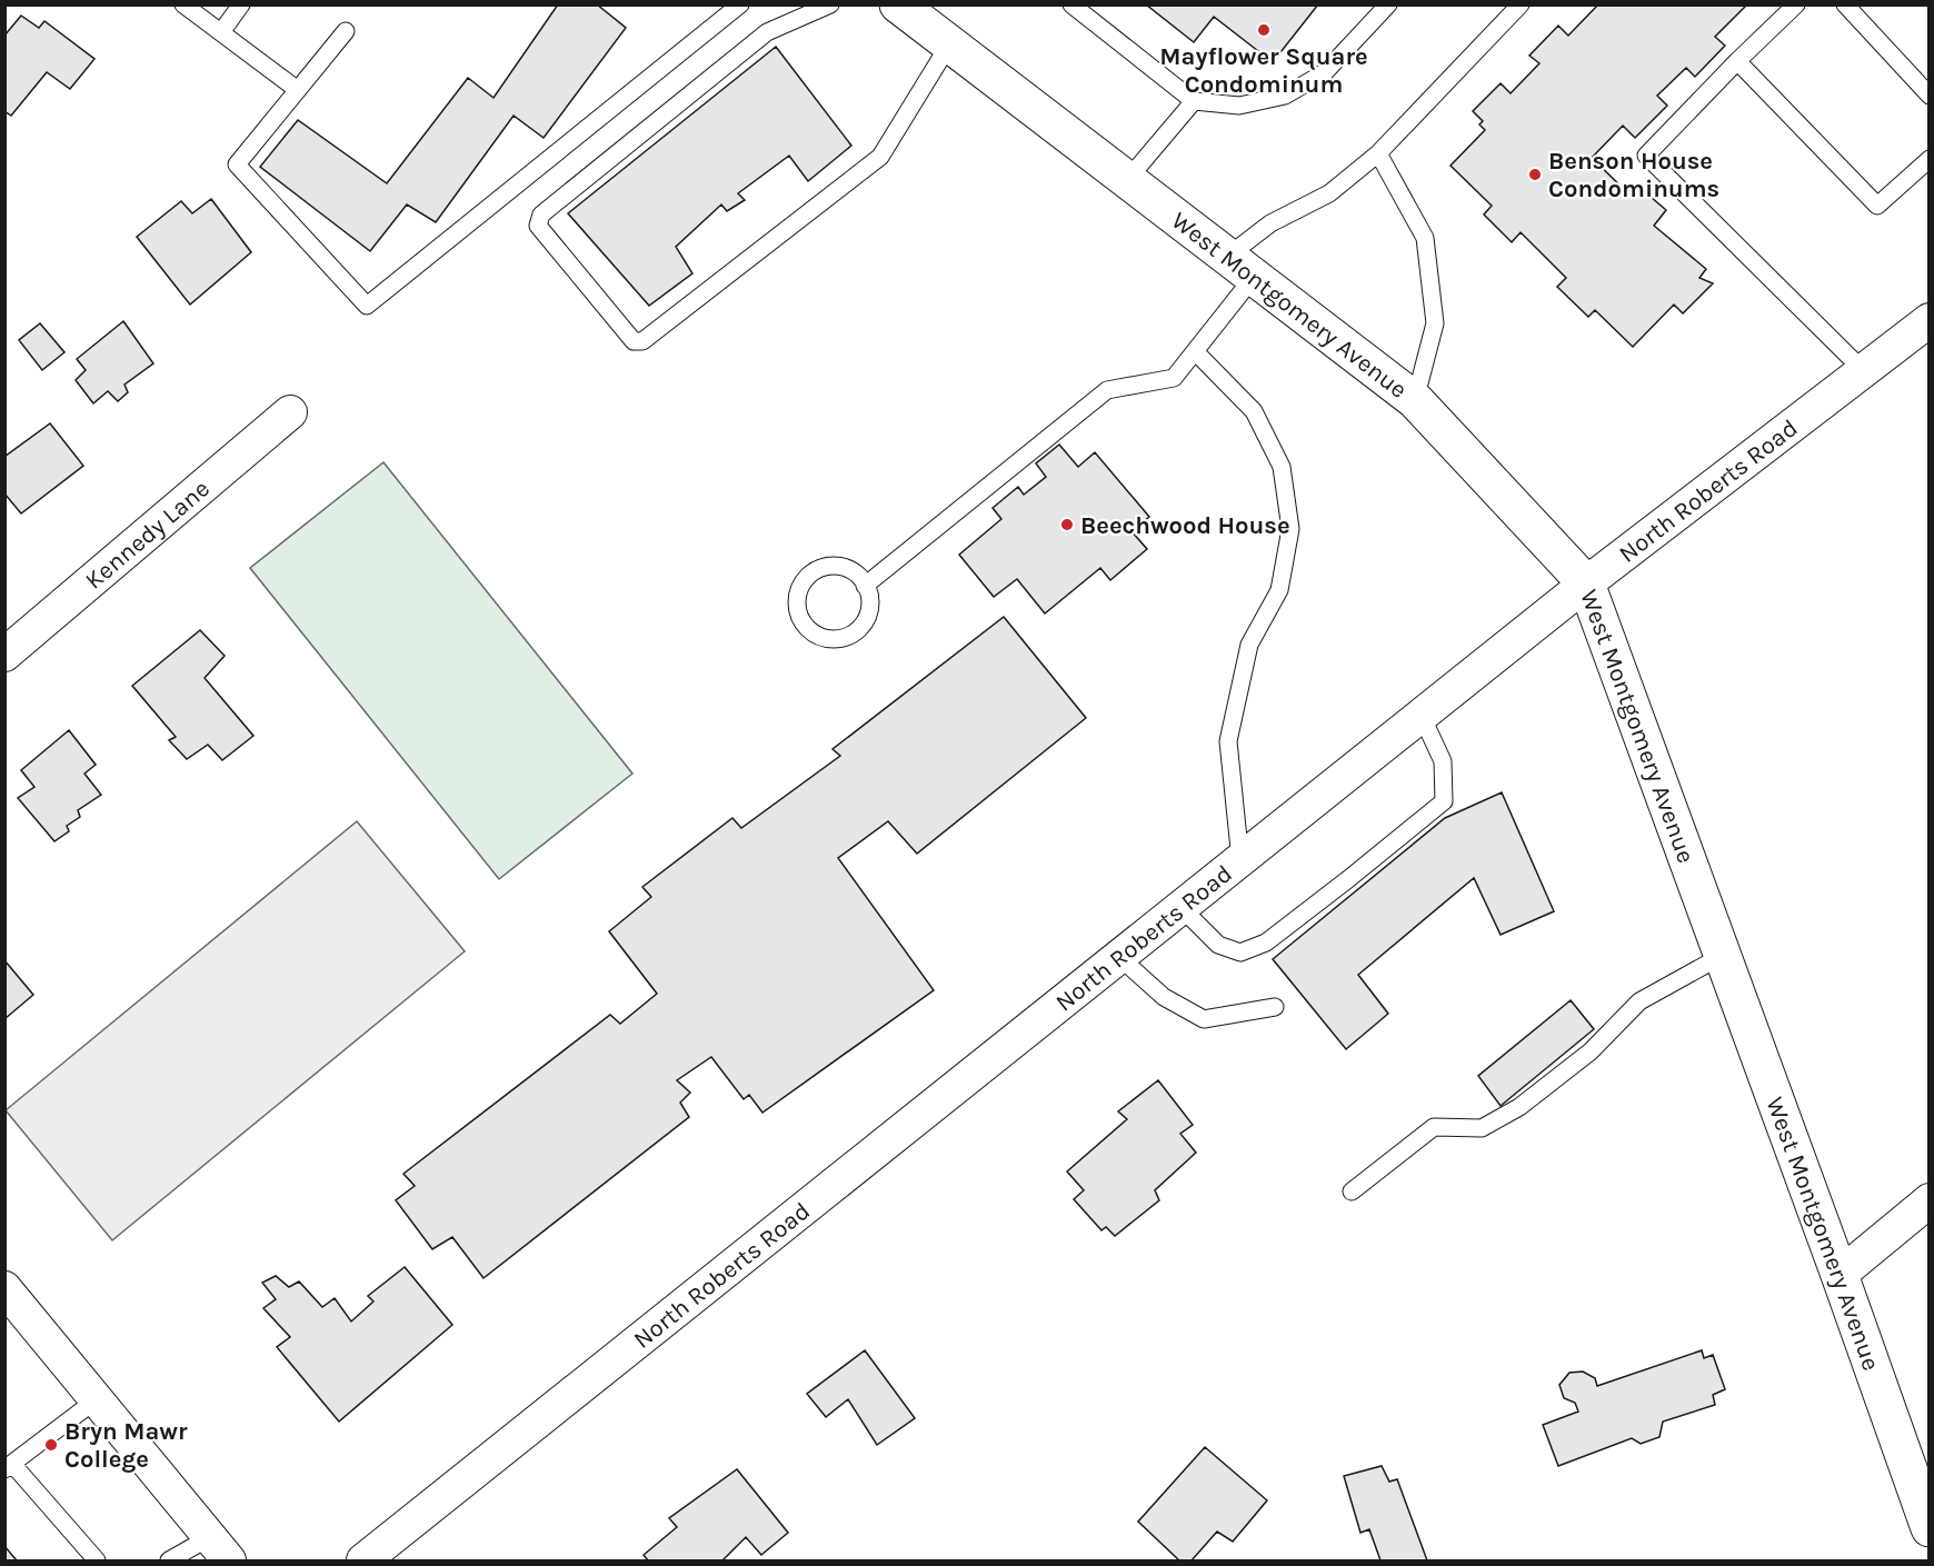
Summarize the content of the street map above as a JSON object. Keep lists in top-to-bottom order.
{
  "streets": {
    "main road": ["West Montgomery Avenue"],
    "street": ["North Roberts Road", "Kennedy Lane"]
  },
  "crossings": [
    ["West Montgomery Avenue", "North Roberts Road"]
  ],
  "places": [
    "Mayflower Square Condominum",
    "Benson House Condominums",
    "Beechwood House",
    "Bryn Mawr College"
  ]
}
